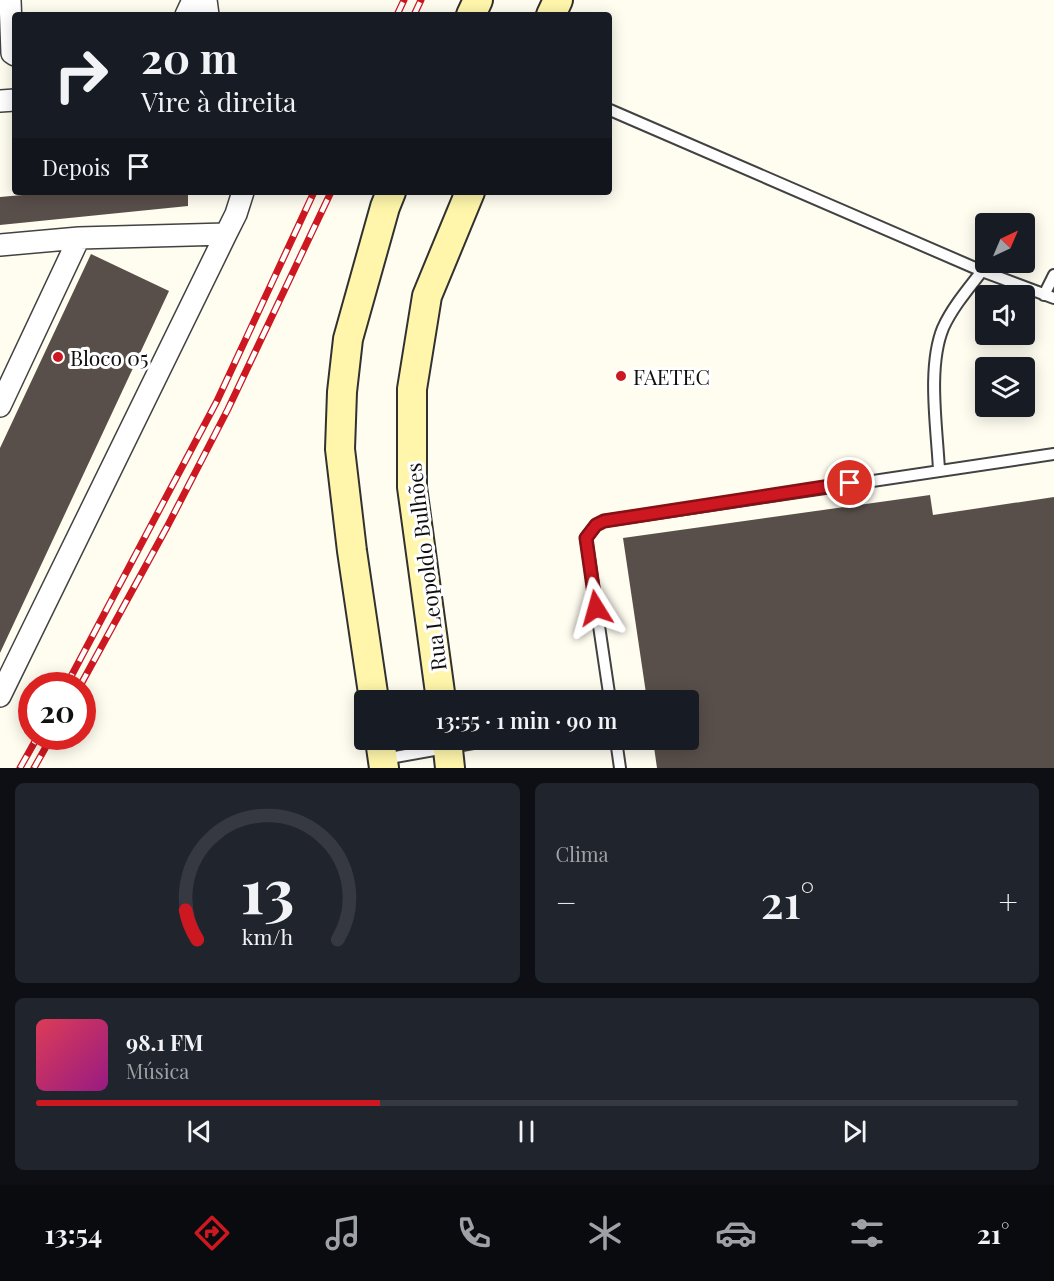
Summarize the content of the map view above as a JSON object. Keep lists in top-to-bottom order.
{
  "streets": {
    "main road": ["Rua Leopoldo Bulhões"]
  },
  "places": ["Bloco 05", "FAETEC"],
  "north": "top right",
  "page": {
    "turn": ["20 m", "Vire à direita"],
    "then": "Depois",
    "limit": "20",
    "trip": "13:55 · 1 min · 90 m",
    "tile": "Clima",
    "heat": ["−", "21°", "+"],
    "song": ["98.1 FM", "Música"],
    "tabs": ["13:54", "21°"],
    "gauge": ["13", "km/h"]
  }
}
